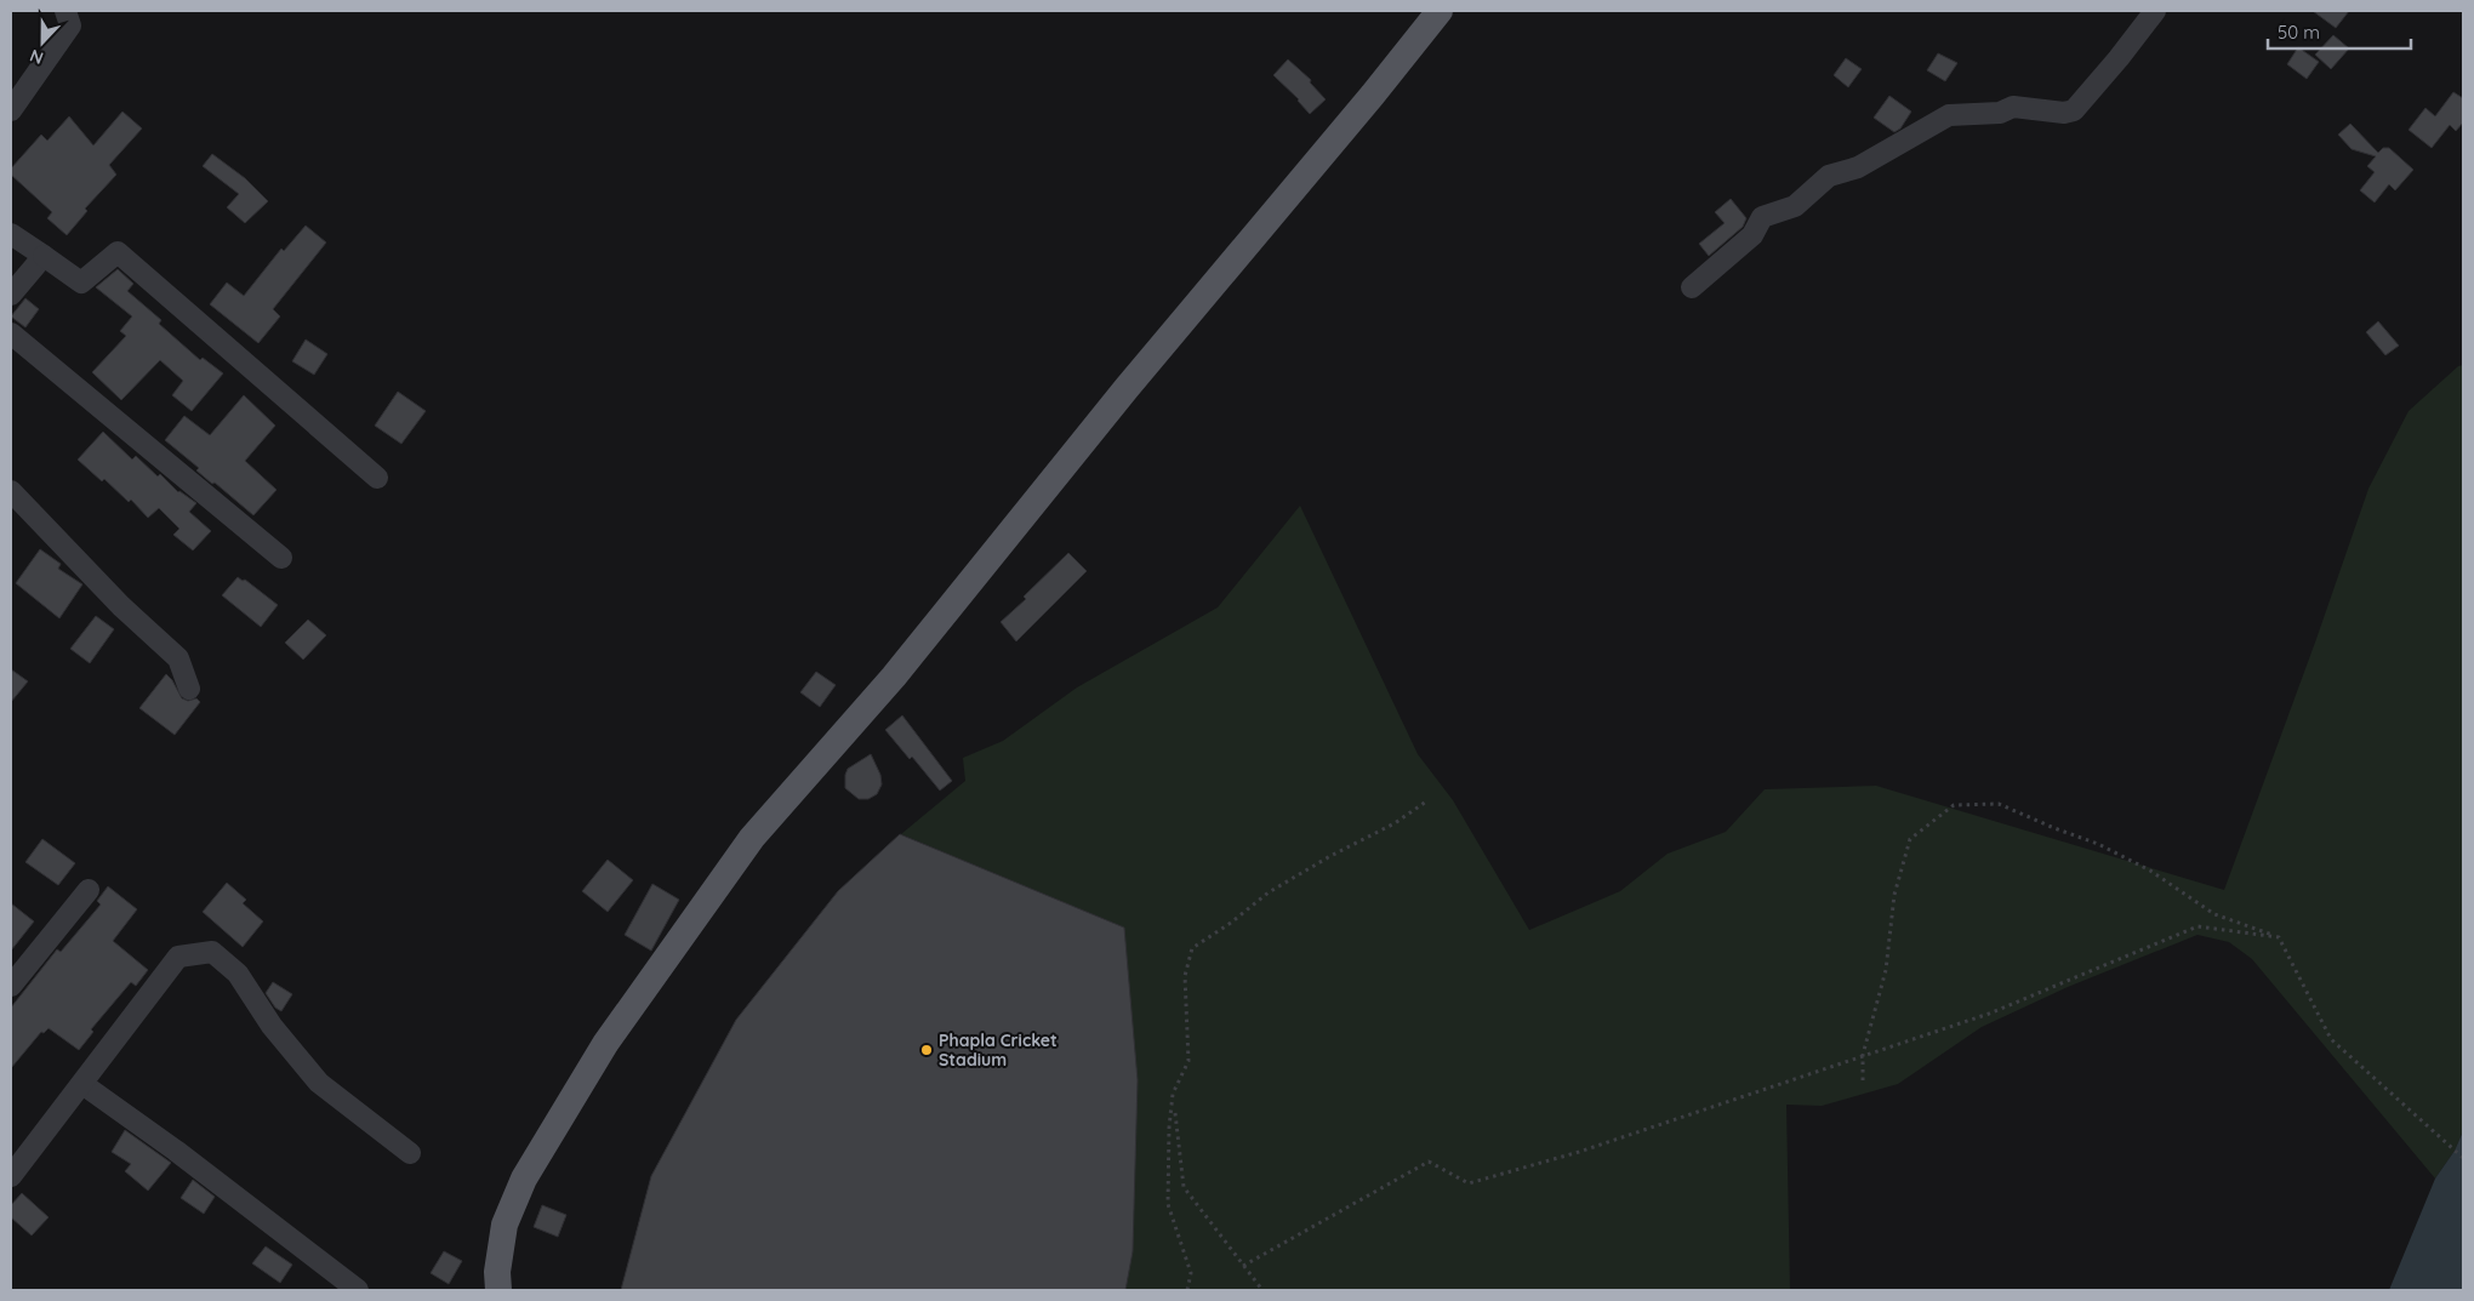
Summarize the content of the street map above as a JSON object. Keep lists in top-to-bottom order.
{
  "places": ["Phapla Cricket Stadium"],
  "scale_bar": "50 m",
  "north": "bottom"
}
